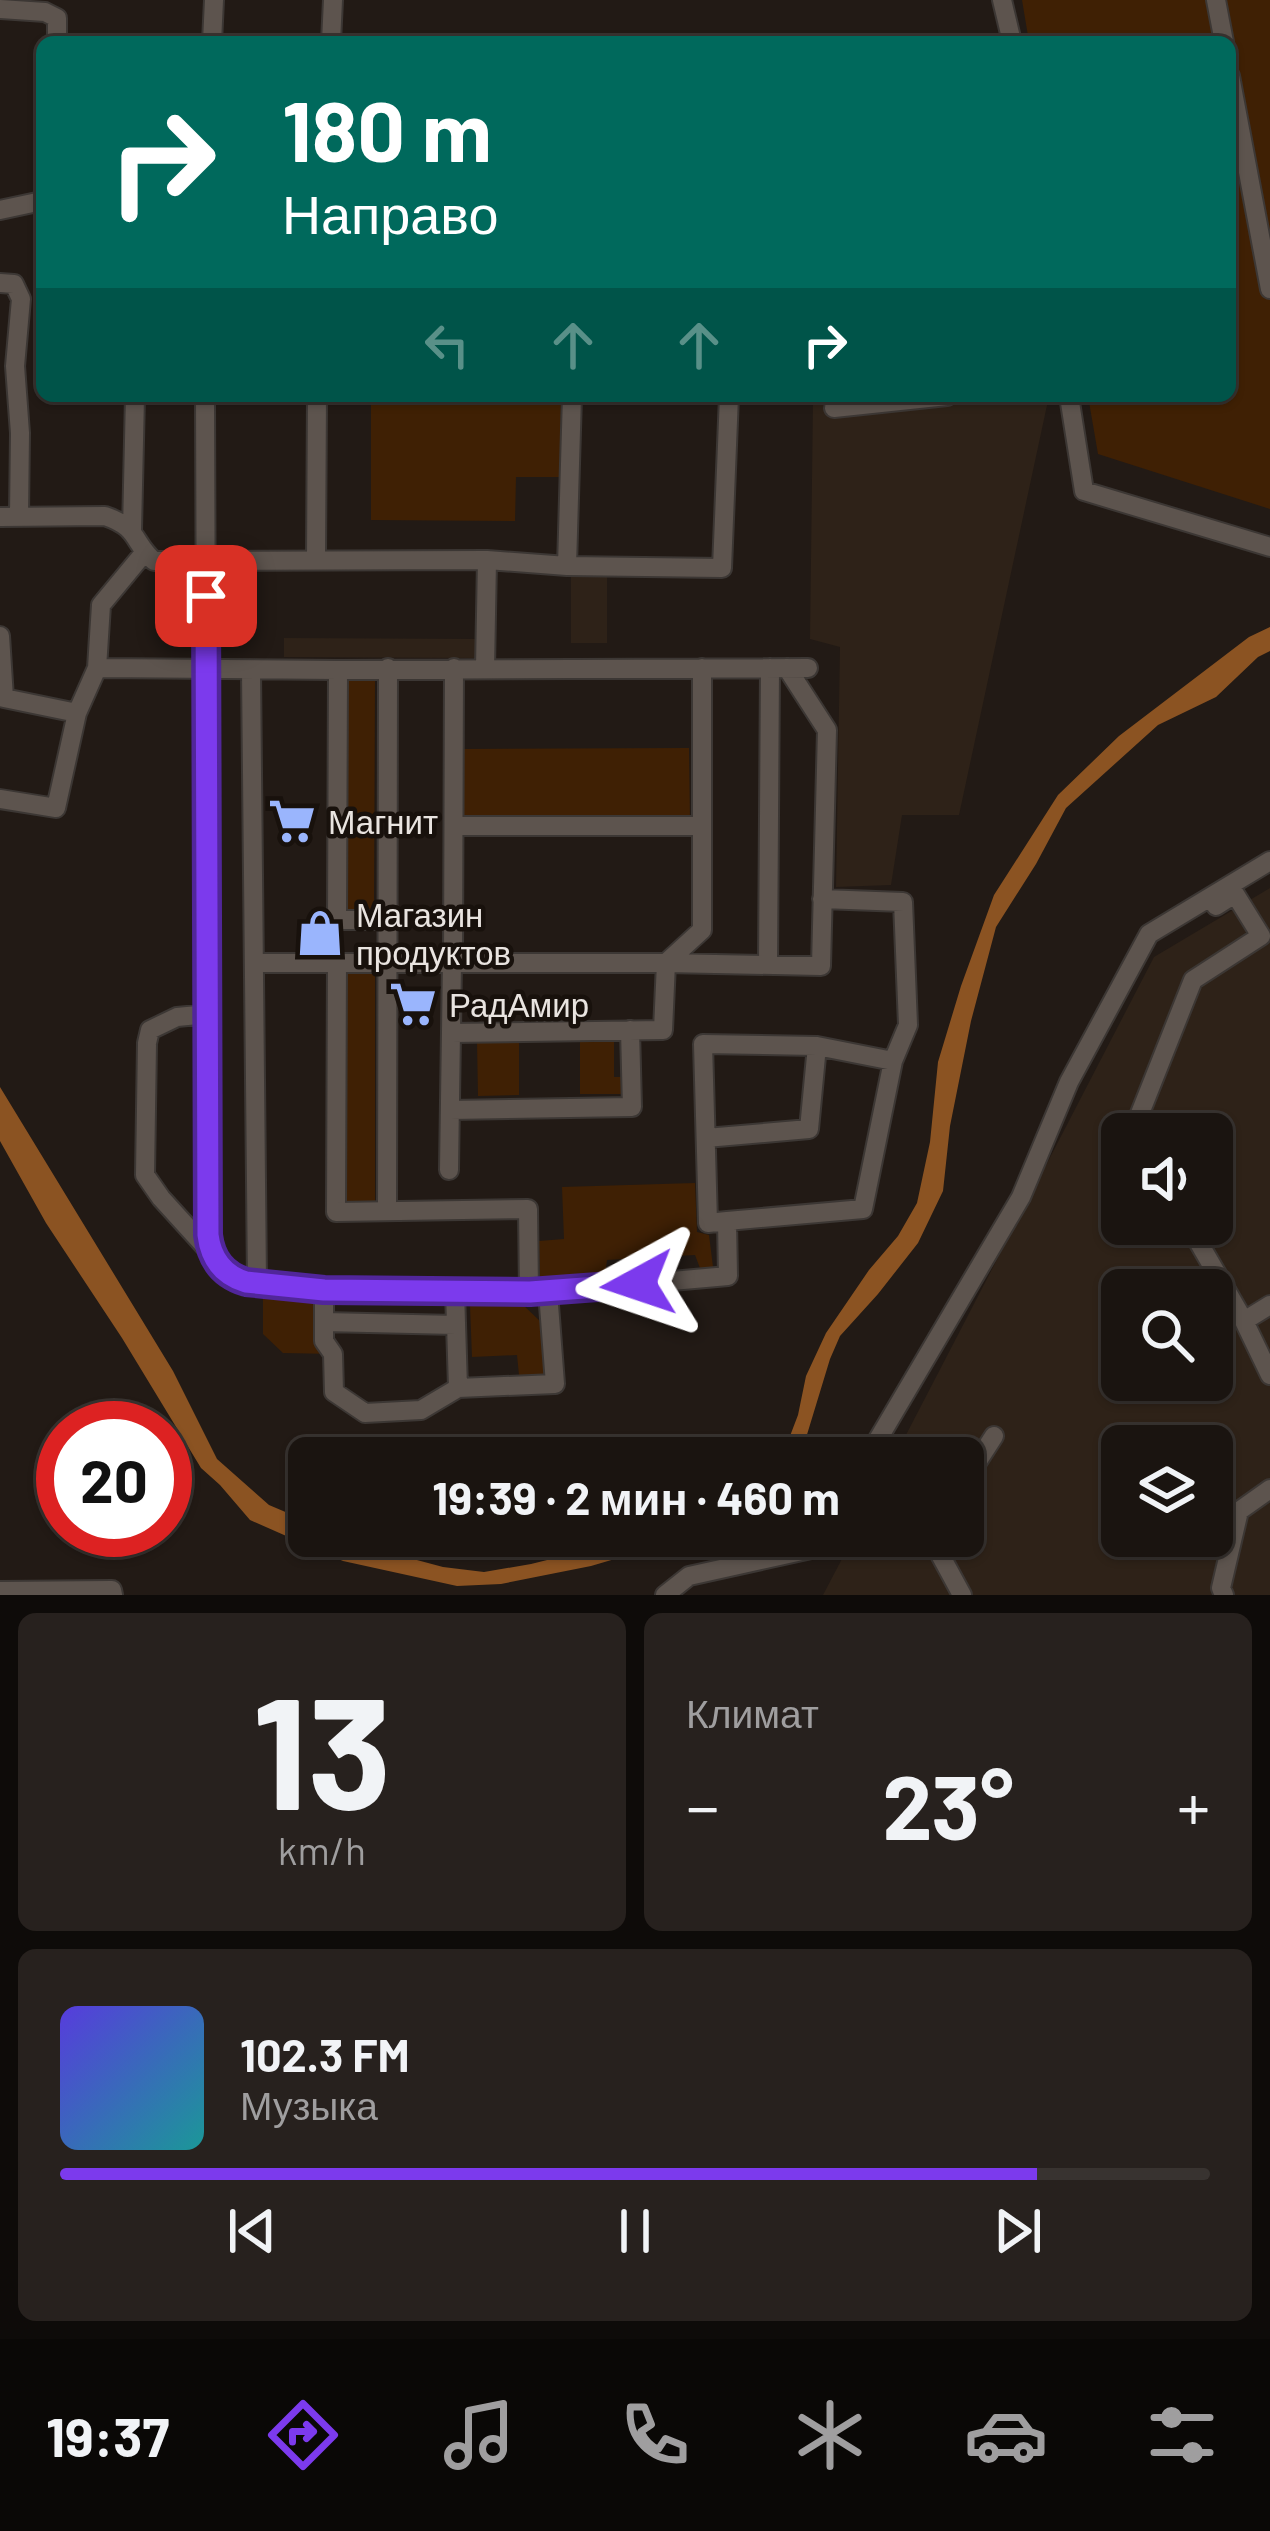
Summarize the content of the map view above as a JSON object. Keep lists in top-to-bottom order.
{
  "places": {
    "supermarket": ["Магнит", "РадАмир"],
    "shop": ["Магазин продуктов"]
  },
  "page": {
    "turn": ["180 m", "Направо"],
    "limit": "20",
    "trip": "19:39 · 2 мин · 460 m",
    "tile": [
      ["13", "km/h"],
      "Климат"
    ],
    "heat": ["−", "23°", "+"],
    "song": ["102.3 FM", "Музыка"],
    "tabs": "19:37"
  }
}
